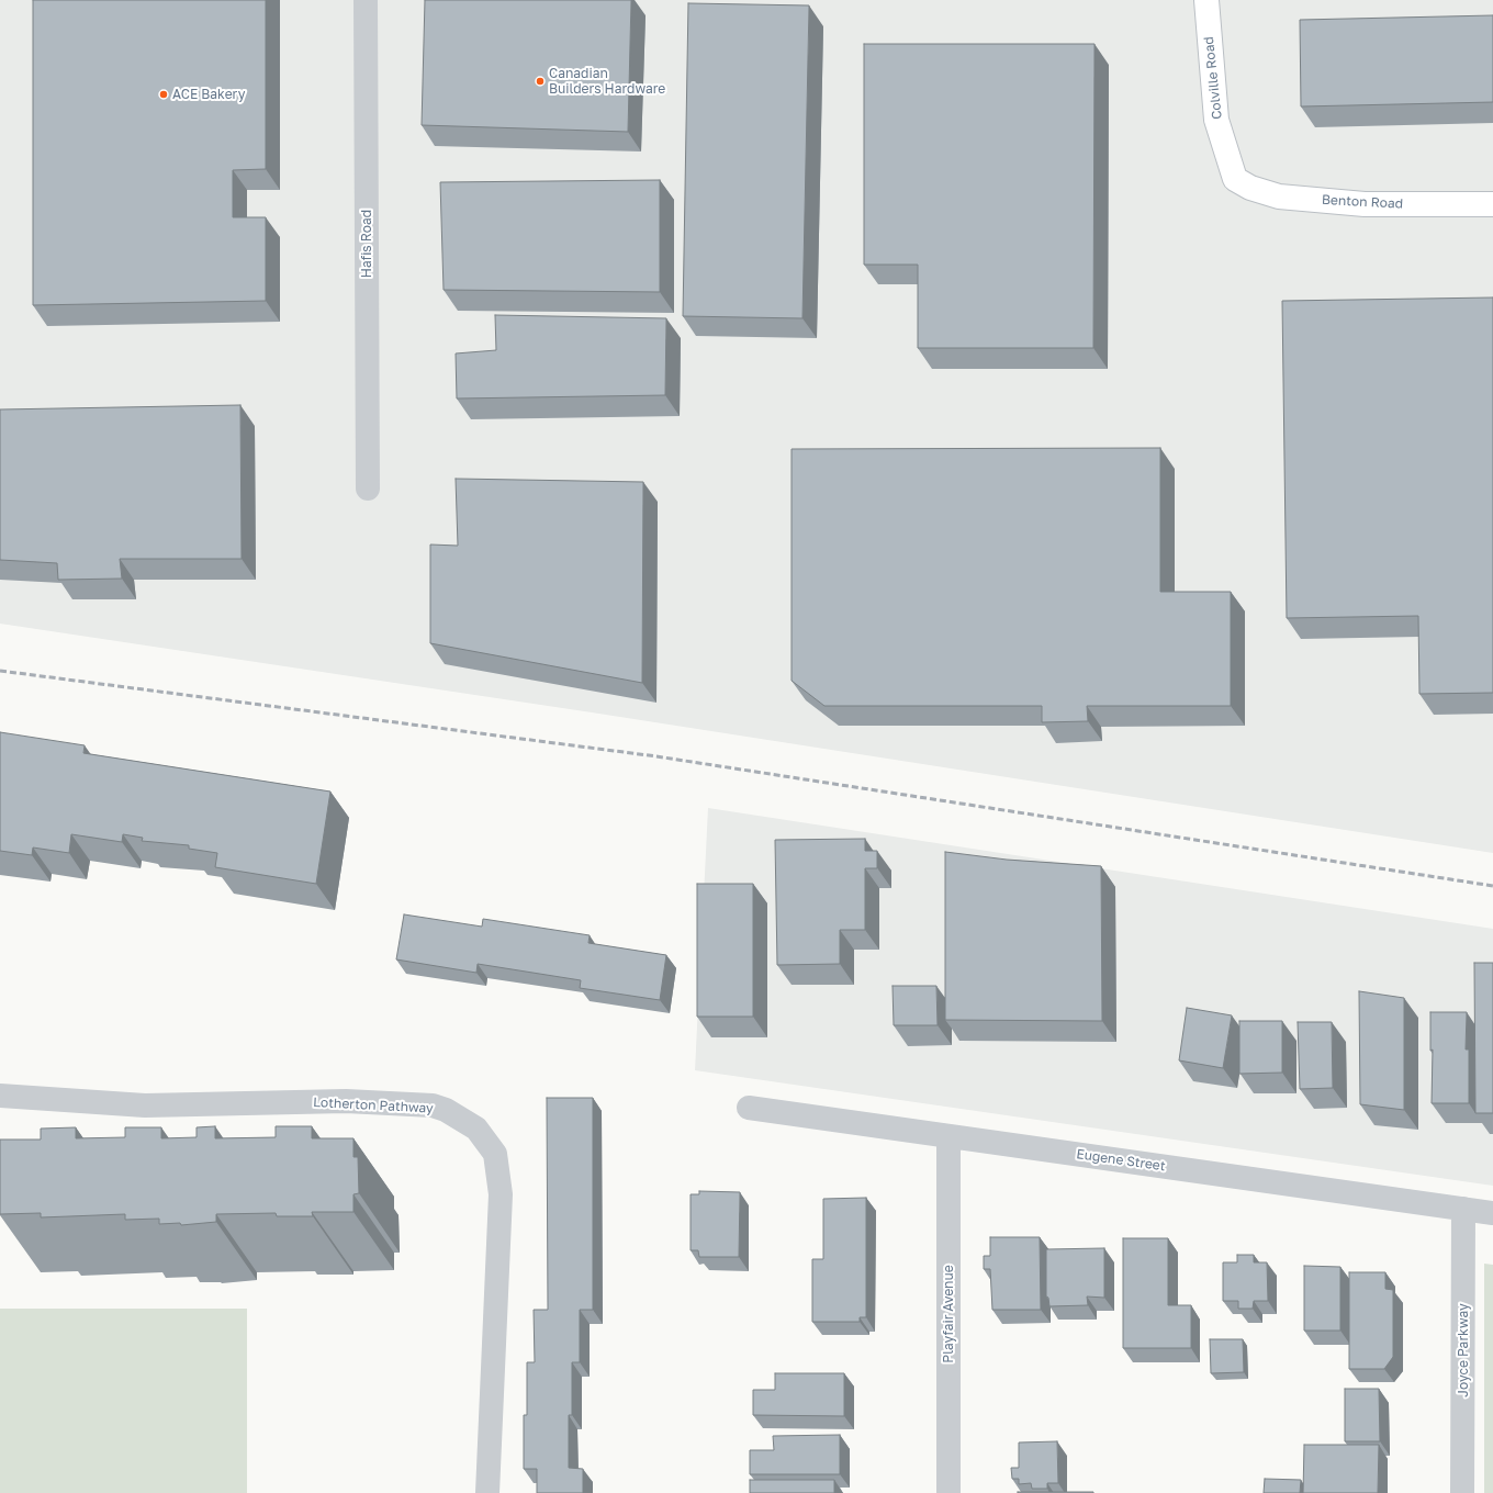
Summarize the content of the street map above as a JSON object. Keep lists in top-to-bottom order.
{
  "streets": {
    "street": [
      "Colville Road",
      "Benton Road",
      "Hafis Road",
      "Lotherton Pathway",
      "Eugene Street",
      "Playfair Avenue",
      "Joyce Parkway"
    ]
  },
  "crossings": [
    ["Colville Road", "Benton Road"],
    ["Eugene Street", "Playfair Avenue"],
    ["Eugene Street", "Joyce Parkway"]
  ],
  "places": ["Canadian Builders Hardware", "ACE Bakery"]
}
